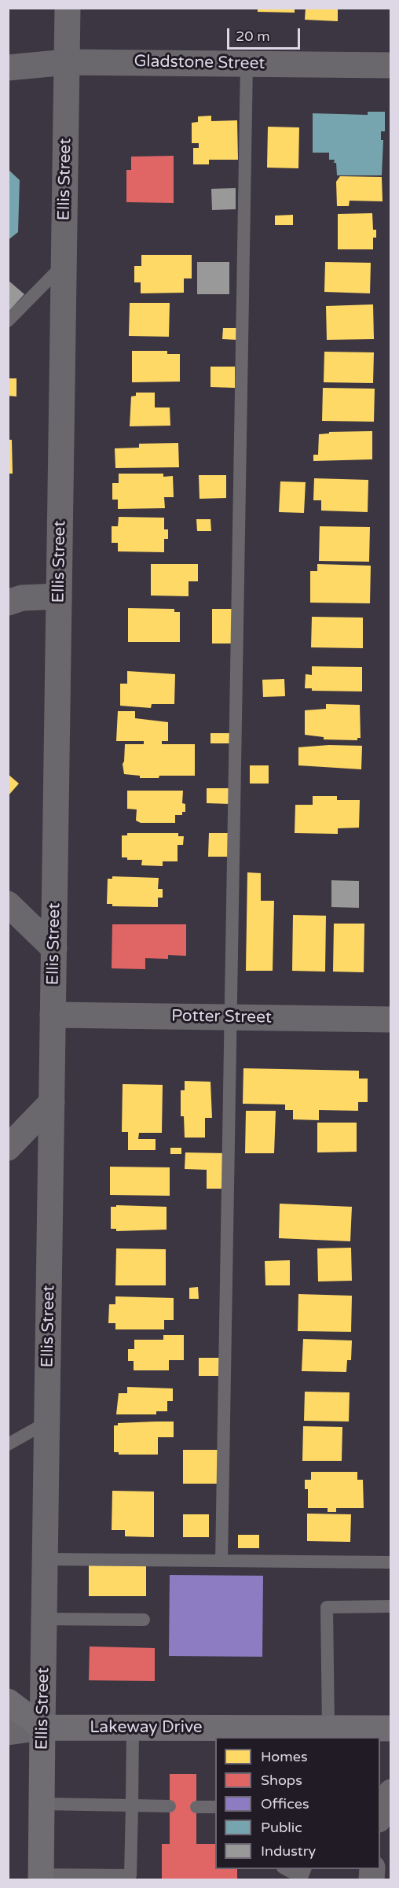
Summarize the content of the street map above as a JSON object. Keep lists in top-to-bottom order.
{
  "streets": {
    "main road": ["Ellis Street", "Lakeway Drive"],
    "street": ["Gladstone Street", "Potter Street"]
  },
  "crossings": [
    ["Gladstone Street", "Ellis Street"],
    ["Ellis Street", "Potter Street"],
    ["Ellis Street", "Lakeway Drive"]
  ],
  "legend": [
    "Homes",
    "Shops",
    "Offices",
    "Public",
    "Industry"
  ],
  "scale_bar": "20 m"
}
